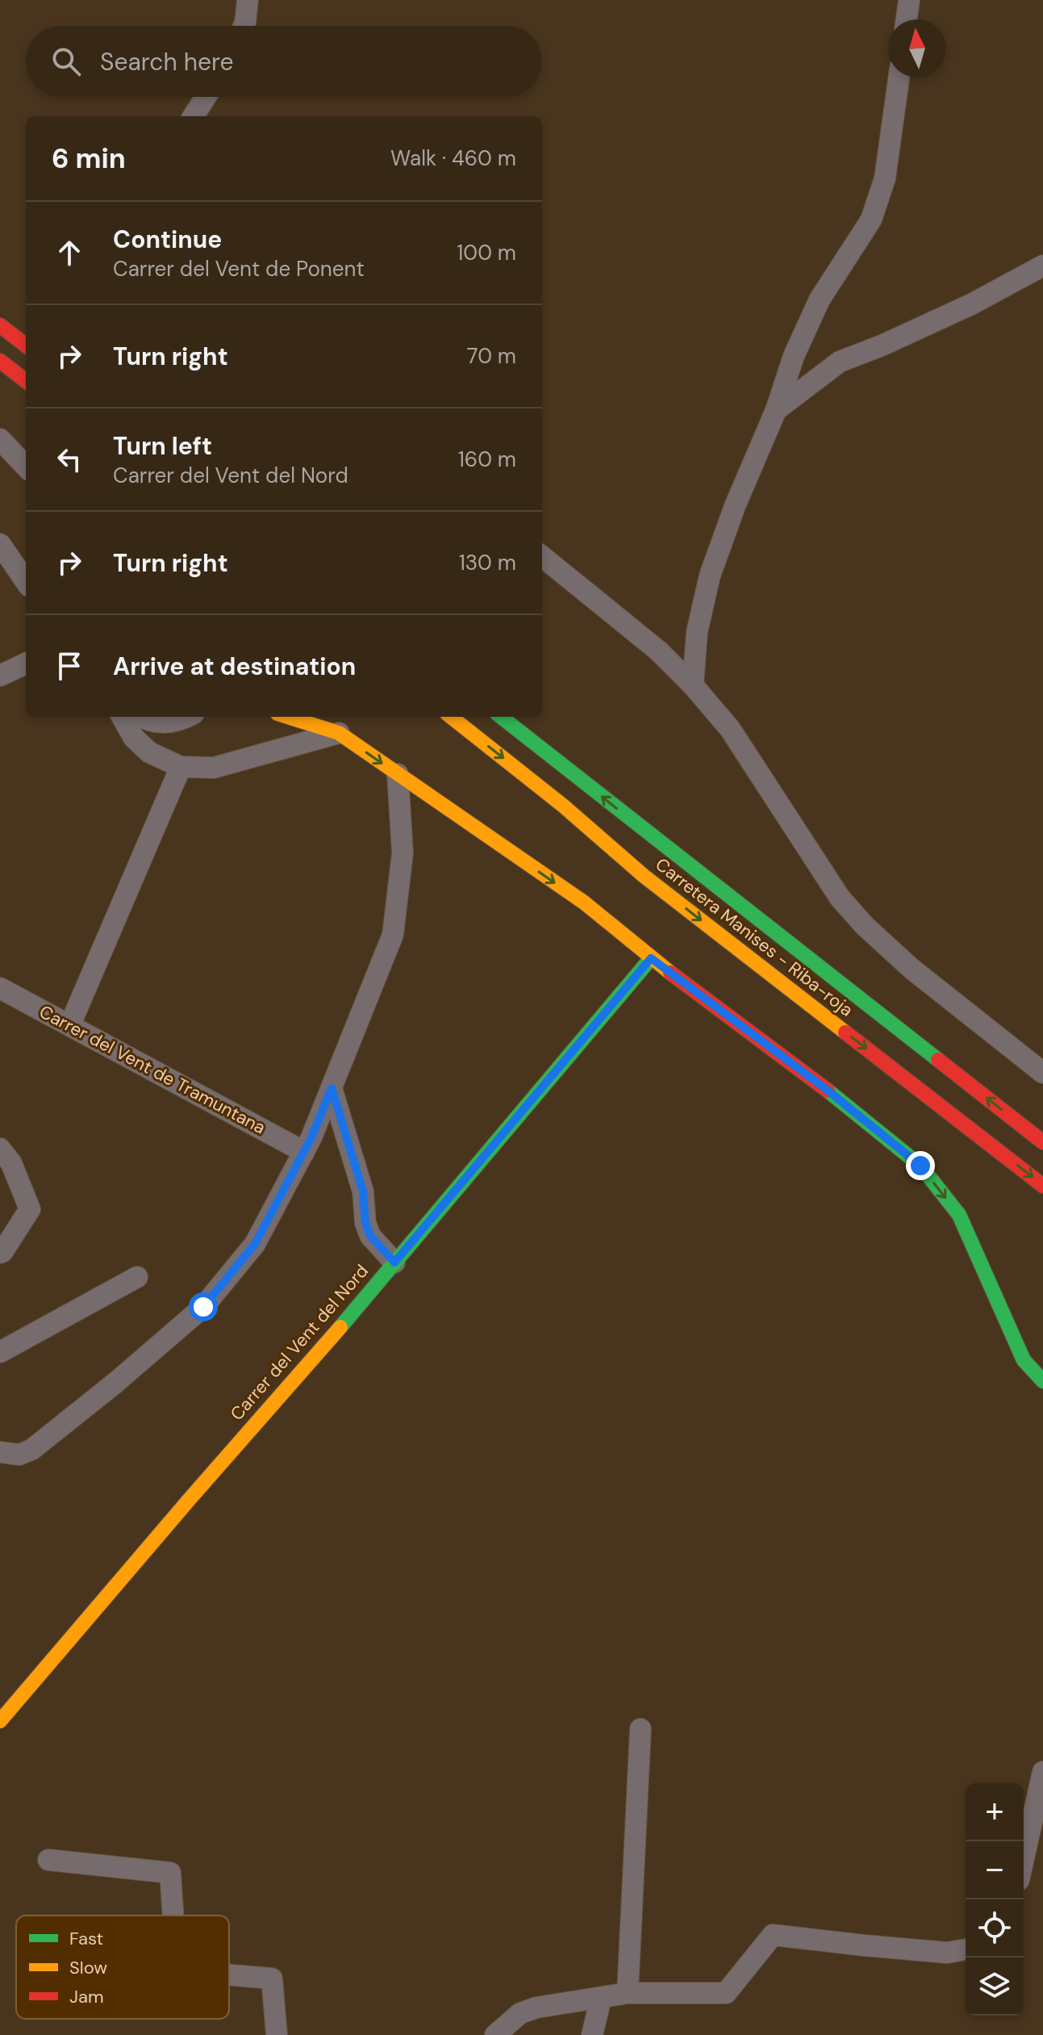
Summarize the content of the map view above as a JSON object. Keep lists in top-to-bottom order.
{
  "streets": {
    "street": ["Carretera Manises - Riba-roja", "Carrer del Vent de Tramuntana", "Carrer del Vent del Nord"]
  },
  "legend": ["Fast", "Slow", "Jam"],
  "north": "top",
  "page": {
    "search": "Search here",
    "heading": ["6 min", "Walk · 460 m"],
    "list": [
      ["Continue", "Carrer del Vent de Ponent", "100 m"],
      ["Turn right", "70 m"],
      ["Turn left", "Carrer del Vent del Nord", "160 m"],
      ["Turn right", "130 m"],
      "Arrive at destination"
    ],
    "map_buttons": ["+", "−"]
  }
}
